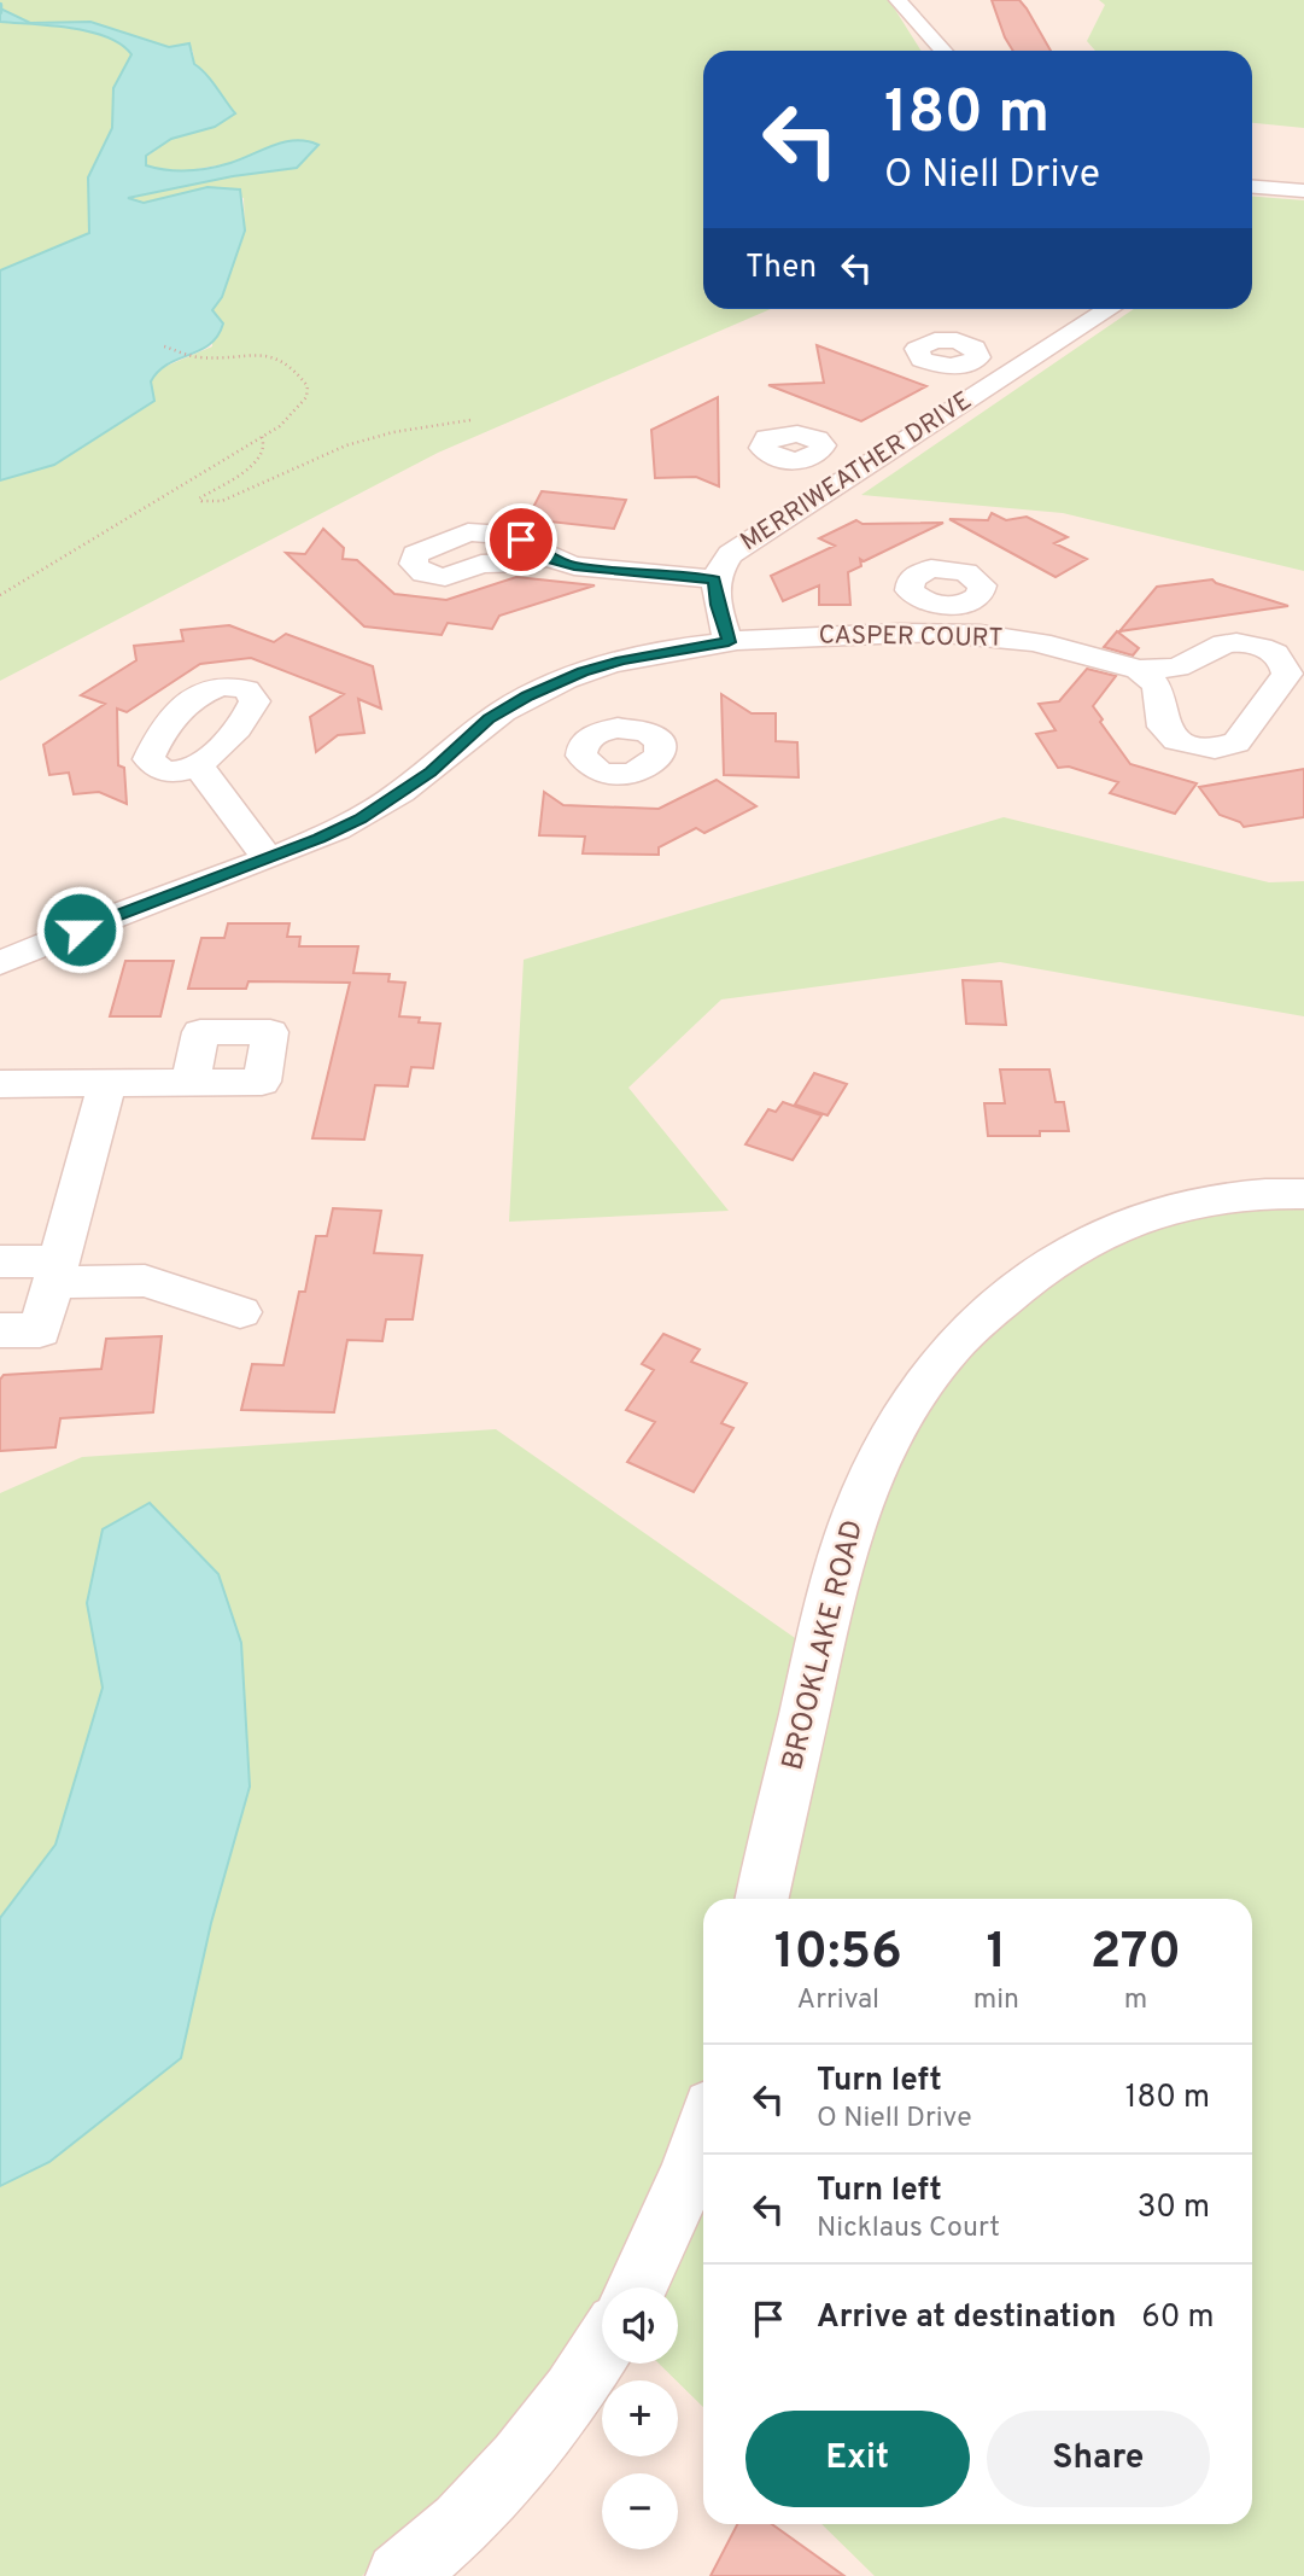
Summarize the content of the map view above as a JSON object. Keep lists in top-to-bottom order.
{
  "streets": {
    "street": ["MERRIWEATHER DRIVE", "CASPER COURT", "BROOKLAKE ROAD"]
  },
  "page": {
    "turn": ["180 m", "O Niell Drive"],
    "then": "Then",
    "eta": [
      "10:56",
      "Arrival",
      "1",
      "min",
      "270",
      "m"
    ],
    "list": [
      {
        "name": "Turn left",
        "note": "O Niell Drive",
        "value": "180 m"
      },
      {
        "name": "Turn left",
        "note": "Nicklaus Court",
        "value": "30 m"
      },
      {
        "name": "Arrive at destination",
        "value": "60 m"
      }
    ],
    "map_buttons": ["+", "−"],
    "buttons": ["Exit", "Share"]
  }
}
